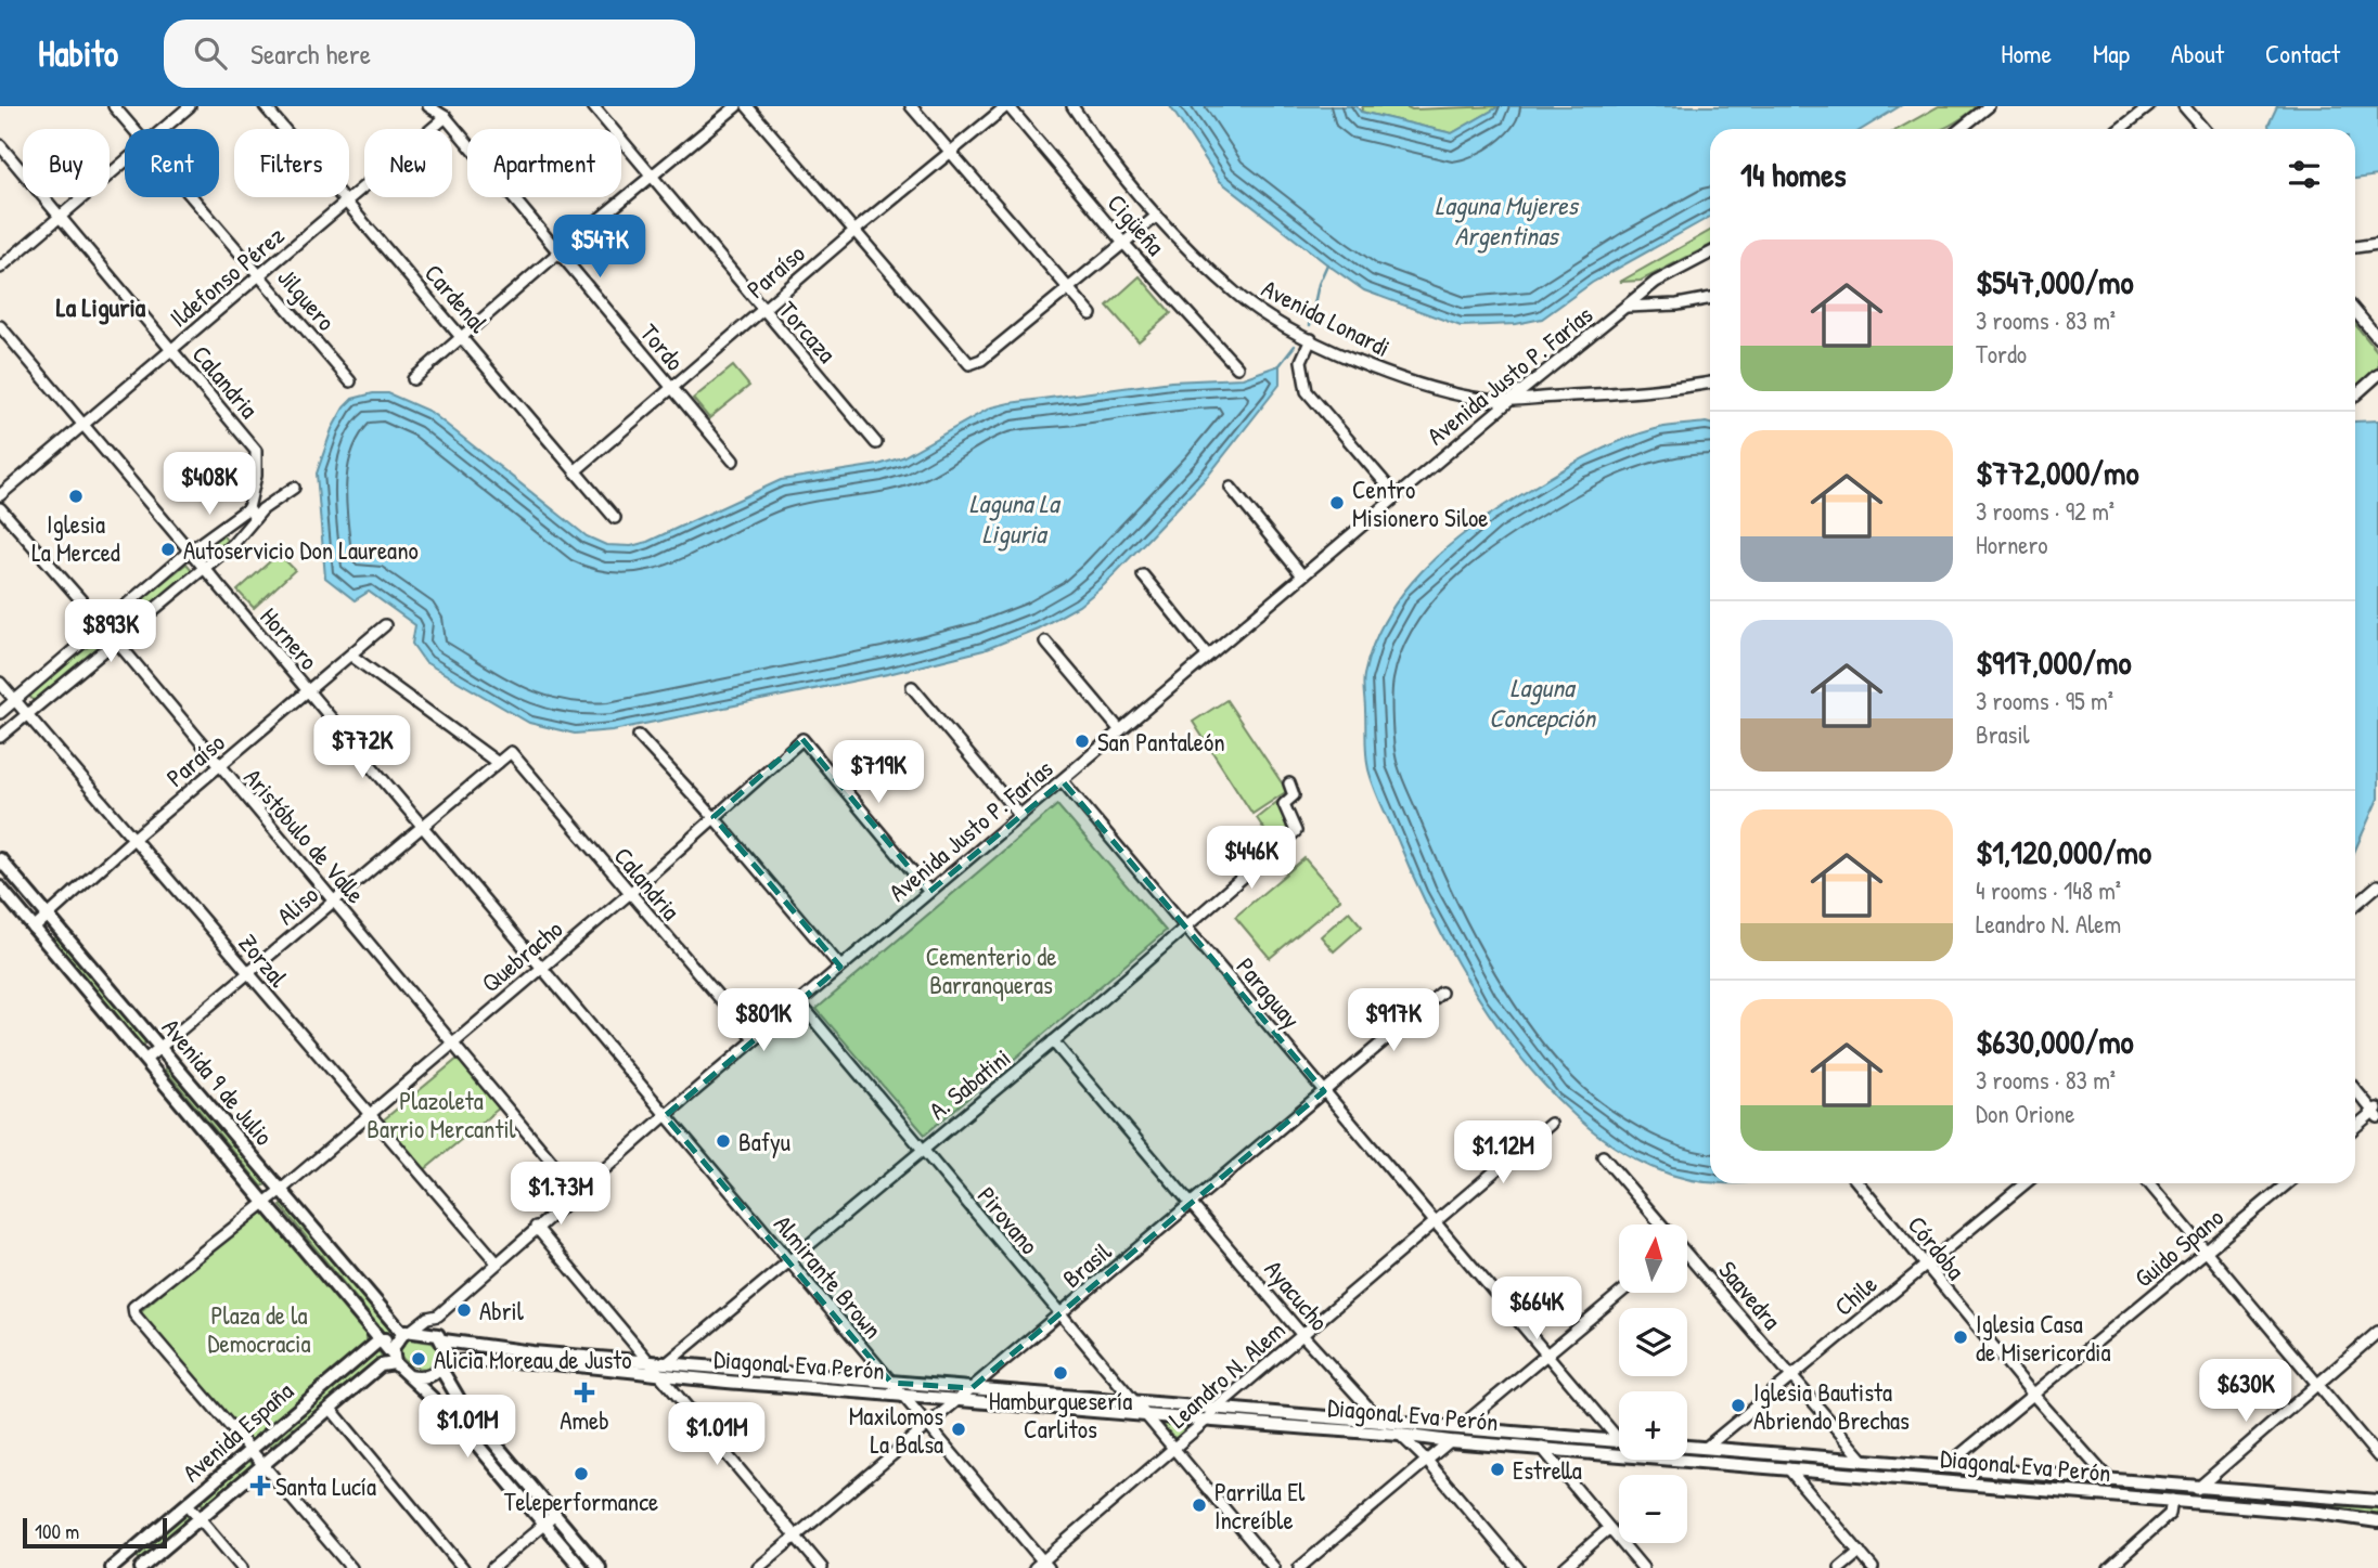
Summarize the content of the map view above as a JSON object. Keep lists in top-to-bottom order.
{
  "streets": {
    "main road": ["Avenida 9 de Julio", "Diagonal Eva Perón", "Avenida España"],
    "street": [
      "Cigüeña",
      "Paraíso",
      "Ildefonso Pérez",
      "Cardenal",
      "Jilguero",
      "Avenida Lonardi",
      "Torcaza",
      "Tordo",
      "Avenida Justo P. Farías",
      "Calandria",
      "Hornero",
      "Aristóbulo de Valle",
      "Aliso",
      "Quebracho",
      "Zorzal",
      "Paraguay",
      "A. Sabatini",
      "Pirovano",
      "Córdoba",
      "Guido Spano",
      "Brasil",
      "Almirante Brown",
      "Ayacucho",
      "Saavedra",
      "Chile",
      "Leandro N. Alem"
    ]
  },
  "crossings": [
    ["Cigüeña", "Paraíso"],
    ["Paraíso", "Cardenal"],
    ["Paraíso", "Torcaza"],
    ["Paraíso", "Tordo"],
    ["Paraíso", "Hornero"],
    ["Paraíso", "Aristóbulo de Valle"],
    ["Paraíso", "Zorzal"],
    ["Paraíso", "Avenida 9 de Julio"],
    ["Ildefonso Pérez", "Cardenal"],
    ["Ildefonso Pérez", "Jilguero"],
    ["Ildefonso Pérez", "Tordo"],
    ["Ildefonso Pérez", "Calandria"],
    ["Ildefonso Pérez", "Hornero"],
    ["Avenida Lonardi", "Avenida Justo P. Farías"],
    ["Avenida Justo P. Farías", "Calandria"],
    ["Avenida Justo P. Farías", "Hornero"],
    ["Avenida Justo P. Farías", "Aristóbulo de Valle"],
    ["Avenida Justo P. Farías", "Quebracho"],
    ["Avenida Justo P. Farías", "Zorzal"],
    ["Avenida Justo P. Farías", "Paraguay"],
    ["Avenida Justo P. Farías", "Avenida 9 de Julio"],
    ["Avenida Justo P. Farías", "Pirovano"],
    ["Avenida Justo P. Farías", "Almirante Brown"],
    ["Avenida Justo P. Farías", "Diagonal Eva Perón"],
    ["Avenida Justo P. Farías", "Avenida España"],
    ["Calandria", "Aliso"],
    ["Calandria", "Quebracho"],
    ["Hornero", "Aliso"],
    ["Hornero", "Quebracho"],
    ["Hornero", "Almirante Brown"],
    ["Aristóbulo de Valle", "Aliso"],
    ["Aristóbulo de Valle", "Quebracho"],
    ["Aliso", "Zorzal"],
    ["Aliso", "Avenida 9 de Julio"],
    ["Quebracho", "Zorzal"],
    ["Quebracho", "Avenida 9 de Julio"],
    ["Quebracho", "Avenida España"],
    ["Paraguay", "A. Sabatini"],
    ["Paraguay", "Brasil"],
    ["Paraguay", "Leandro N. Alem"],
    ["Avenida 9 de Julio", "Diagonal Eva Perón"],
    ["Avenida 9 de Julio", "Avenida España"],
    ["A. Sabatini", "Pirovano"],
    ["A. Sabatini", "Almirante Brown"],
    ["A. Sabatini", "Ayacucho"],
    ["A. Sabatini", "Diagonal Eva Perón"],
    ["Pirovano", "Brasil"],
    ["Pirovano", "Diagonal Eva Perón"],
    ["Pirovano", "Leandro N. Alem"],
    ["Córdoba", "Guido Spano"],
    ["Córdoba", "Chile"],
    ["Córdoba", "Diagonal Eva Perón"],
    ["Guido Spano", "Diagonal Eva Perón"],
    ["Brasil", "Almirante Brown"],
    ["Brasil", "Ayacucho"],
    ["Brasil", "Diagonal Eva Perón"],
    ["Almirante Brown", "Diagonal Eva Perón"],
    ["Almirante Brown", "Leandro N. Alem"],
    ["Ayacucho", "Diagonal Eva Perón"],
    ["Ayacucho", "Leandro N. Alem"],
    ["Saavedra", "Chile"],
    ["Saavedra", "Diagonal Eva Perón"],
    ["Chile", "Diagonal Eva Perón"],
    ["Diagonal Eva Perón", "Leandro N. Alem"],
    ["Diagonal Eva Perón", "Avenida España"]
  ],
  "districts": ["La Liguria"],
  "water": ["Laguna Mujeres Argentinas", "Laguna La Liguria", "Laguna Concepción"],
  "parks": ["Cementerio de Barranqueras", "Plazoleta Barrio Mercantil", "Plaza de la Democracia"],
  "places": {
    "other": [
      "Iglesia La Merced",
      "Centro Misionero Siloe",
      "Autoservicio Don Laureano",
      "San Pantaleón",
      "Bafyu",
      "Abril",
      "Iglesia Casa de Misericordia",
      "Alicia Moreau de Justo",
      "Hamburguesería Carlitos",
      "Iglesia Bautista Abriendo Brechas",
      "Maxilomos La Balsa",
      "Estrella",
      "Teleperformance",
      "Parrilla El Increíble"
    ],
    "health": ["Ameb", "Santa Lucía"]
  },
  "scale_bar": "100 m",
  "north": "top",
  "page": {
    "header": "Habito",
    "search": "Search here",
    "nav": [
      "Home",
      "Map",
      "About",
      "Contact"
    ],
    "chip": [
      "Buy",
      "Rent",
      "Filters",
      "New",
      "Apartment"
    ],
    "heading": "14 homes",
    "price": [
      "$547K",
      "$408K",
      "$893K",
      "$772K",
      "$719K",
      "$446K",
      "$801K",
      "$917K",
      "$1.12M",
      "$1.73M",
      "$664K",
      "$630K",
      "$1.01M",
      "$1.01M"
    ],
    "list": [
      {
        "name": "$547,000/mo",
        "note": "3 rooms · 83 m² · Tordo"
      },
      {
        "name": "$772,000/mo",
        "note": "3 rooms · 92 m² · Hornero"
      },
      {
        "name": "$917,000/mo",
        "note": "3 rooms · 95 m² · Brasil"
      },
      {
        "name": "$1,120,000/mo",
        "note": "4 rooms · 148 m² · Leandro N. Alem"
      },
      {
        "name": "$630,000/mo",
        "note": "3 rooms · 83 m² · Don Orione"
      }
    ],
    "map_buttons": ["+", "−"],
    "scale": "100 m"
  }
}
